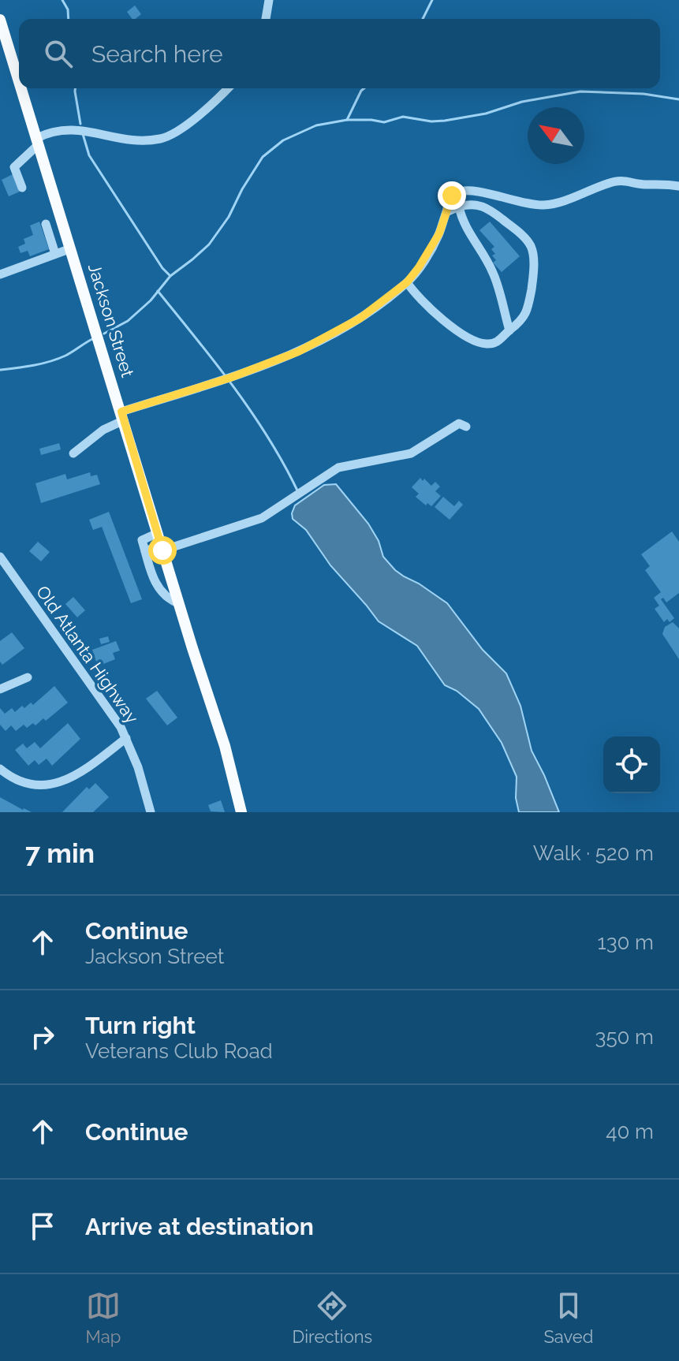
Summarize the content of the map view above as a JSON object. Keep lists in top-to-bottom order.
{
  "streets": {
    "main road": ["Jackson Street"],
    "street": ["Old Atlanta Highway"]
  },
  "north": "top left",
  "page": {
    "search": "Search here",
    "heading": ["7 min", "Walk · 520 m"],
    "list": [
      ["Continue", "Jackson Street", "130 m"],
      ["Turn right", "Veterans Club Road", "350 m"],
      ["Continue", "40 m"],
      "Arrive at destination"
    ],
    "nav": ["Map", "Directions", "Saved"]
  }
}
